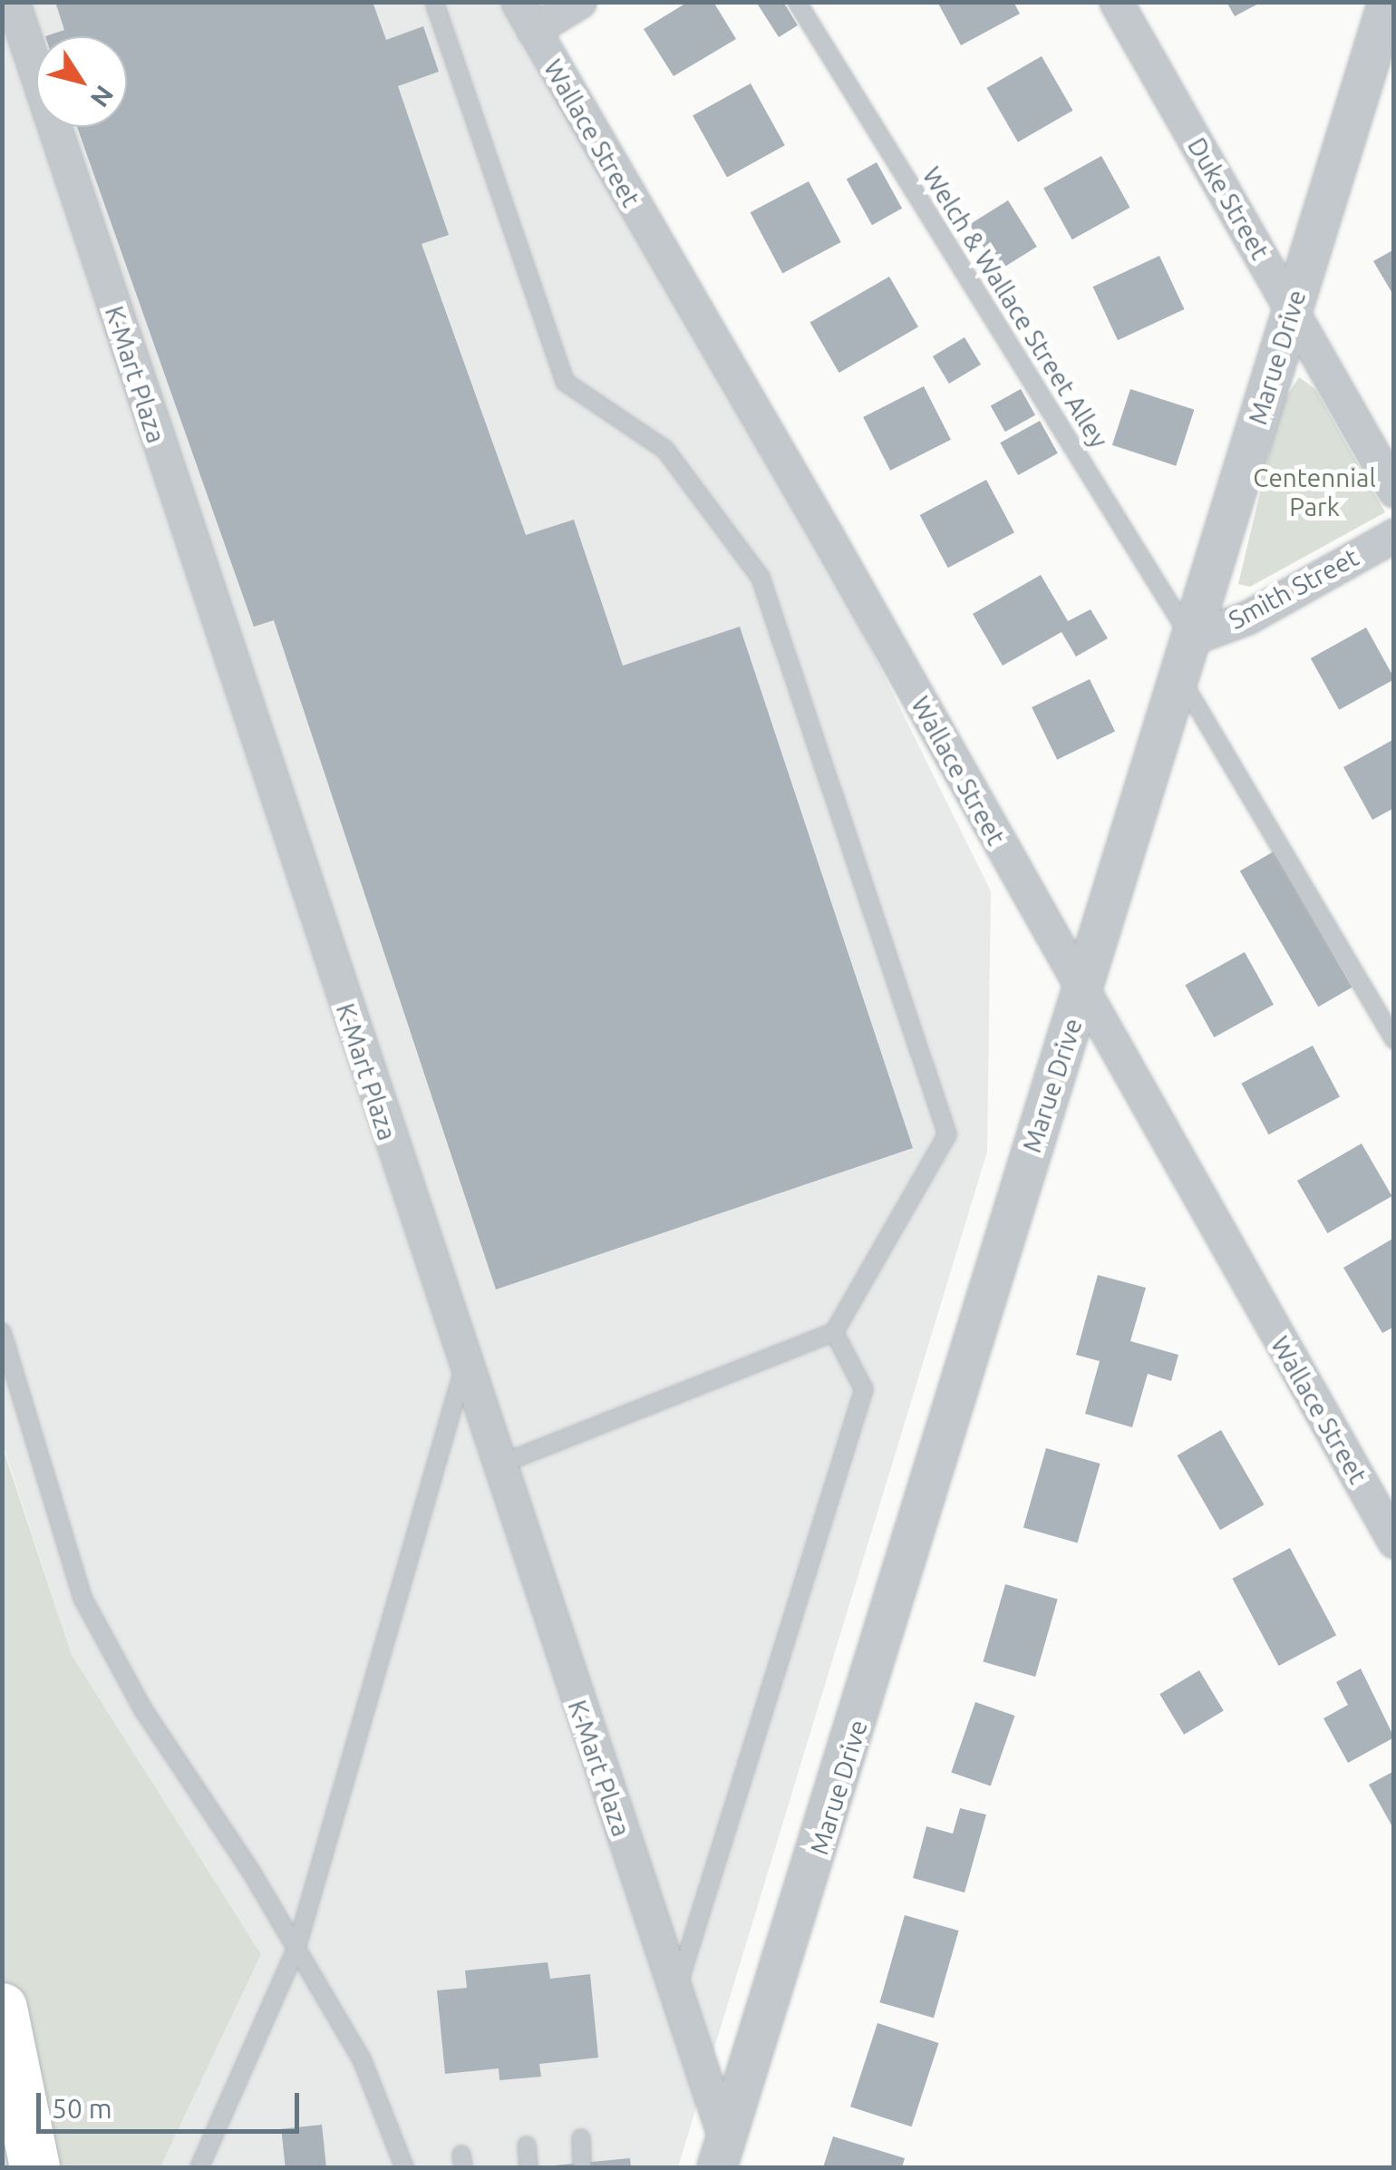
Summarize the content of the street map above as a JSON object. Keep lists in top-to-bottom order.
{
  "streets": {
    "street": [
      "Wallace Street",
      "Duke Street",
      "Marue Drive",
      "K-Mart Plaza",
      "Smith Street"
    ],
    "lane": ["Welch & Wallace Street Alley"]
  },
  "crossings": [
    ["Wallace Street", "Marue Drive"],
    ["Duke Street", "Marue Drive"],
    ["Welch & Wallace Street Alley", "Marue Drive"],
    ["Welch & Wallace Street Alley", "Smith Street"],
    ["Marue Drive", "K-Mart Plaza"],
    ["Marue Drive", "Smith Street"]
  ],
  "parks": ["Centennial Park"],
  "scale_bar": "50 m",
  "north": "bottom right"
}
